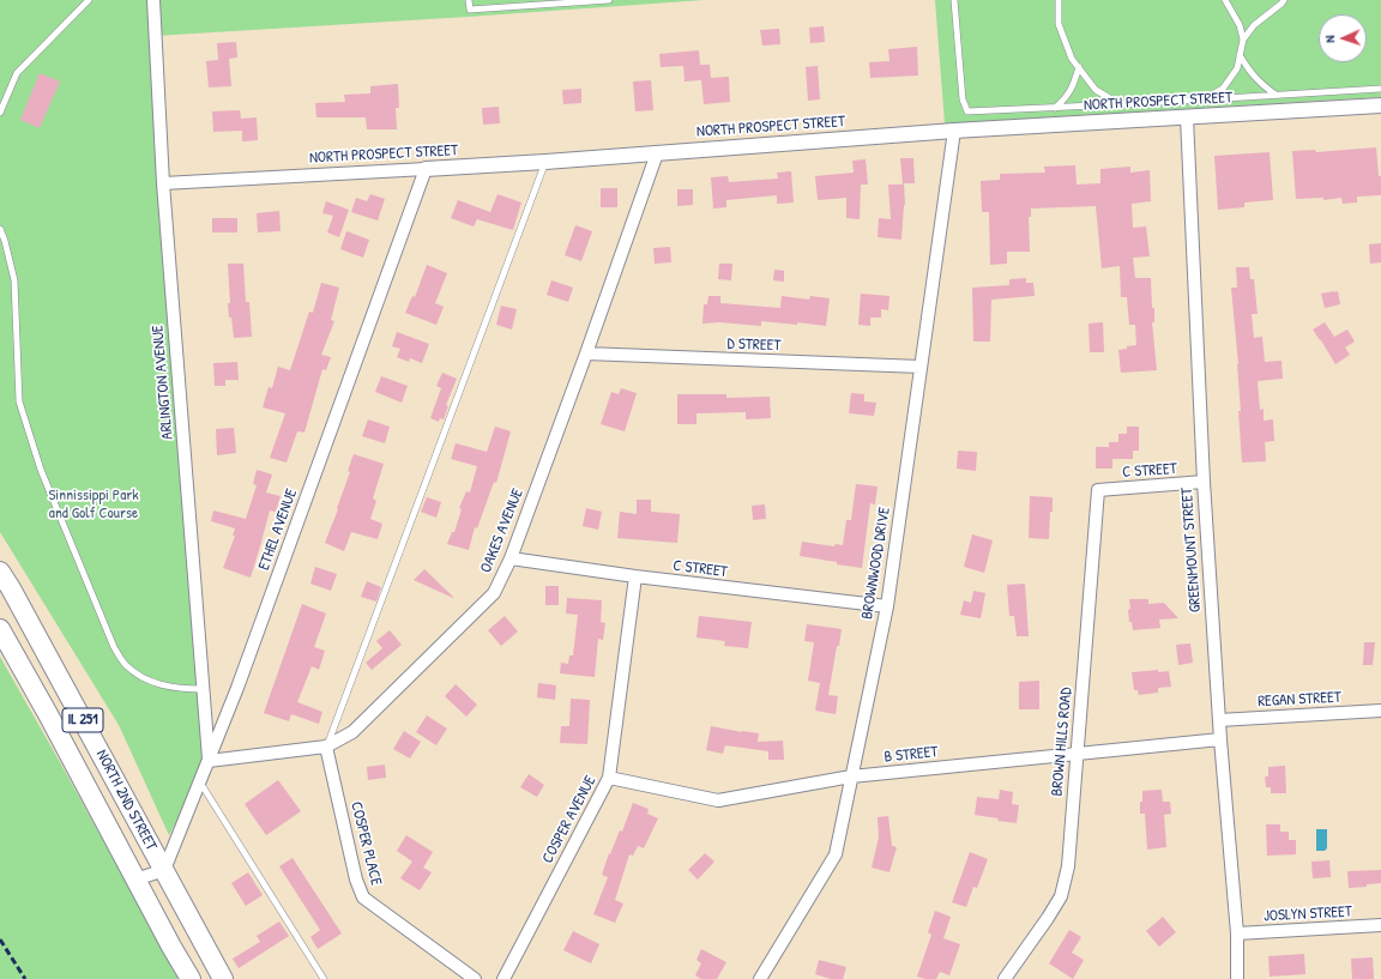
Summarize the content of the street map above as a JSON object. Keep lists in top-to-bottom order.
{
  "streets": {
    "main road": ["IL 251", "NORTH 2ND STREET"],
    "street": [
      "NORTH PROSPECT STREET",
      "D STREET",
      "ARLINGTON AVENUE",
      "C STREET",
      "ETHEL AVENUE",
      "OAKES AVENUE",
      "GREENMOUNT STREET",
      "BROWNWOOD DRIVE",
      "REGAN STREET",
      "BROWN HILLS ROAD",
      "B STREET",
      "COSPER AVENUE",
      "COSPER PLACE",
      "JOSLYN STREET"
    ]
  },
  "crossings": [
    ["NORTH PROSPECT STREET", "ARLINGTON AVENUE"],
    ["NORTH PROSPECT STREET", "ETHEL AVENUE"],
    ["NORTH PROSPECT STREET", "OAKES AVENUE"],
    ["NORTH PROSPECT STREET", "GREENMOUNT STREET"],
    ["NORTH PROSPECT STREET", "BROWNWOOD DRIVE"],
    ["D STREET", "OAKES AVENUE"],
    ["D STREET", "BROWNWOOD DRIVE"],
    ["ARLINGTON AVENUE", "ETHEL AVENUE"],
    ["ARLINGTON AVENUE", "OAKES AVENUE"],
    ["C STREET", "OAKES AVENUE"],
    ["C STREET", "GREENMOUNT STREET"],
    ["C STREET", "BROWNWOOD DRIVE"],
    ["C STREET", "BROWN HILLS ROAD"],
    ["C STREET", "COSPER AVENUE"],
    ["ETHEL AVENUE", "OAKES AVENUE"],
    ["ETHEL AVENUE", "NORTH 2ND STREET"],
    ["OAKES AVENUE", "COSPER PLACE"],
    ["GREENMOUNT STREET", "REGAN STREET"],
    ["GREENMOUNT STREET", "B STREET"],
    ["GREENMOUNT STREET", "JOSLYN STREET"],
    ["BROWNWOOD DRIVE", "B STREET"],
    ["BROWN HILLS ROAD", "B STREET"],
    ["B STREET", "COSPER AVENUE"]
  ],
  "parks": ["Sinnissippi Park and Golf Course"],
  "north": "left"
}
